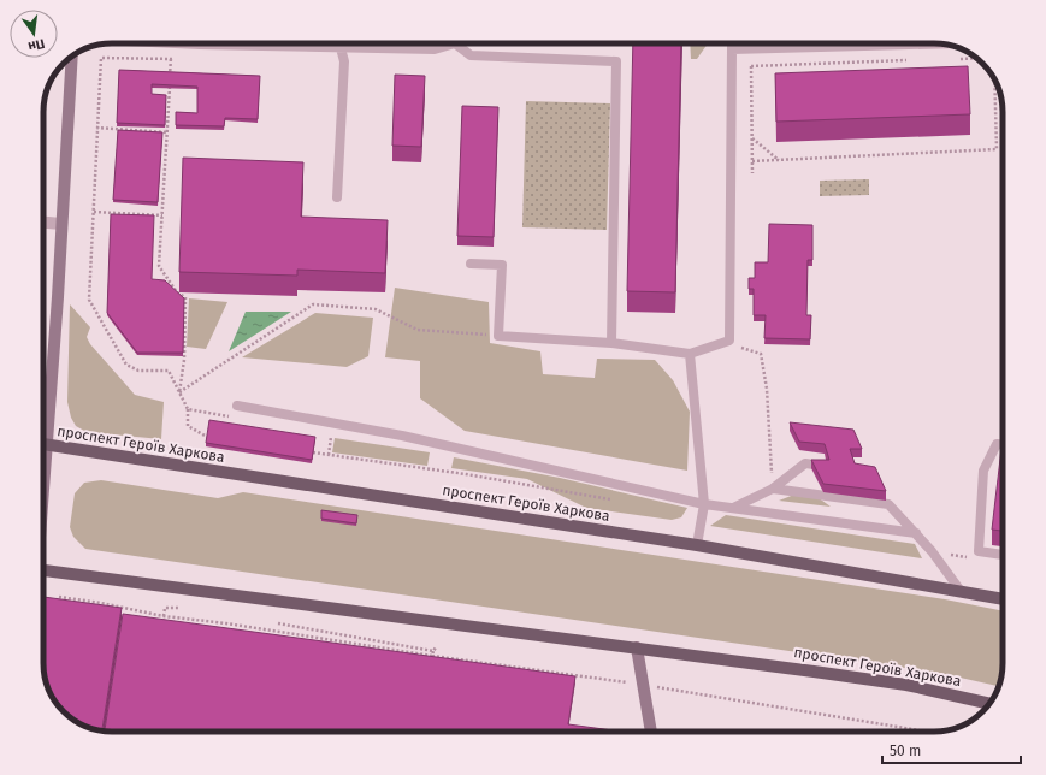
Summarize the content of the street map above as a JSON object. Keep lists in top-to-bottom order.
{
  "streets": {
    "main road": ["проспект Героїв Харкова"]
  },
  "scale_bar": "50 m",
  "north": "bottom"
}
